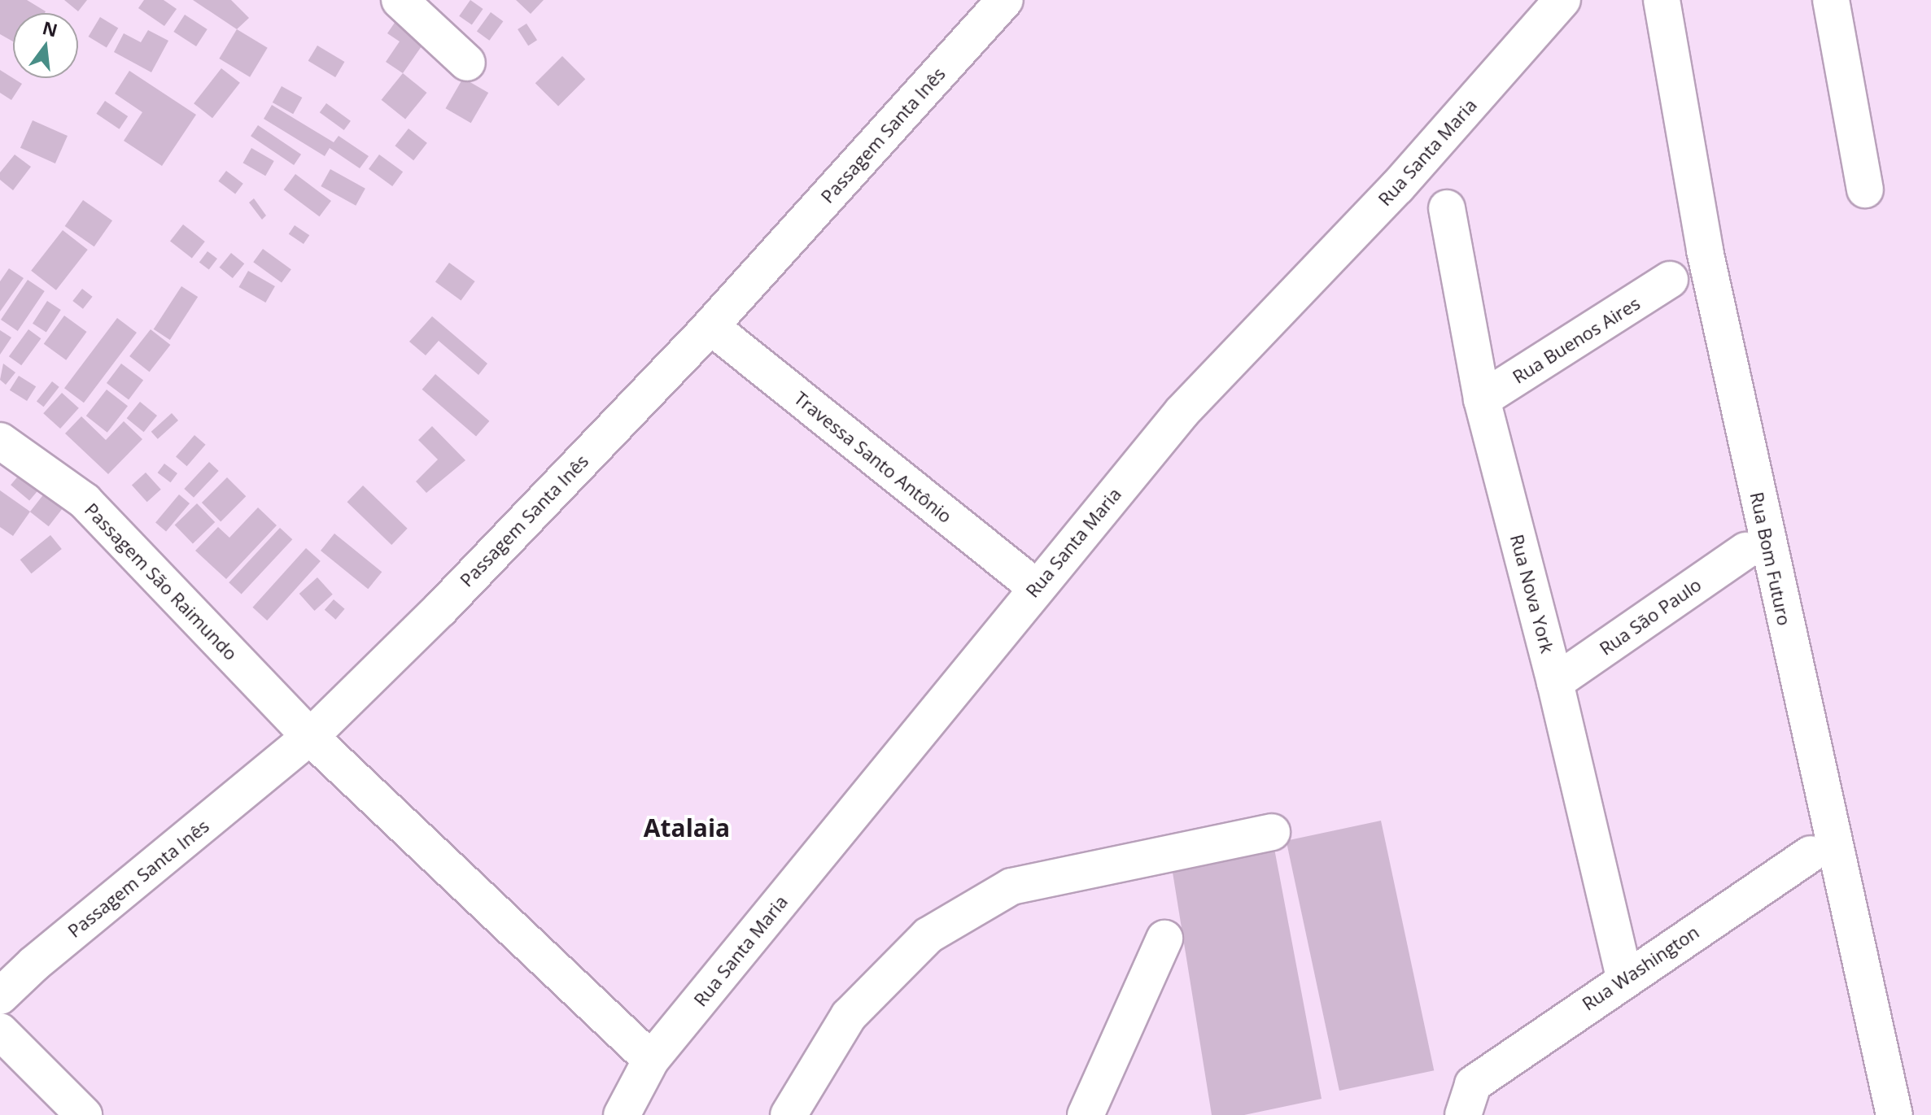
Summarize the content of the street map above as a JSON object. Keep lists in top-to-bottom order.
{
  "streets": {
    "street": [
      "Passagem Santa Inês",
      "Rua Santa Maria",
      "Rua Buenos Aires",
      "Travessa Santo Antônio",
      "Rua Bom Futuro",
      "Passagem São Raimundo",
      "Rua Nova York",
      "Rua São Paulo",
      "Rua Washington"
    ]
  },
  "crossings": [
    ["Passagem Santa Inês", "Travessa Santo Antônio"],
    ["Passagem Santa Inês", "Passagem São Raimundo"],
    ["Rua Santa Maria", "Travessa Santo Antônio"],
    ["Rua Santa Maria", "Passagem São Raimundo"],
    ["Rua Buenos Aires", "Rua Nova York"],
    ["Rua Nova York", "Rua São Paulo"],
    ["Rua Nova York", "Rua Washington"]
  ],
  "districts": ["Atalaia"],
  "north": "top"
}
